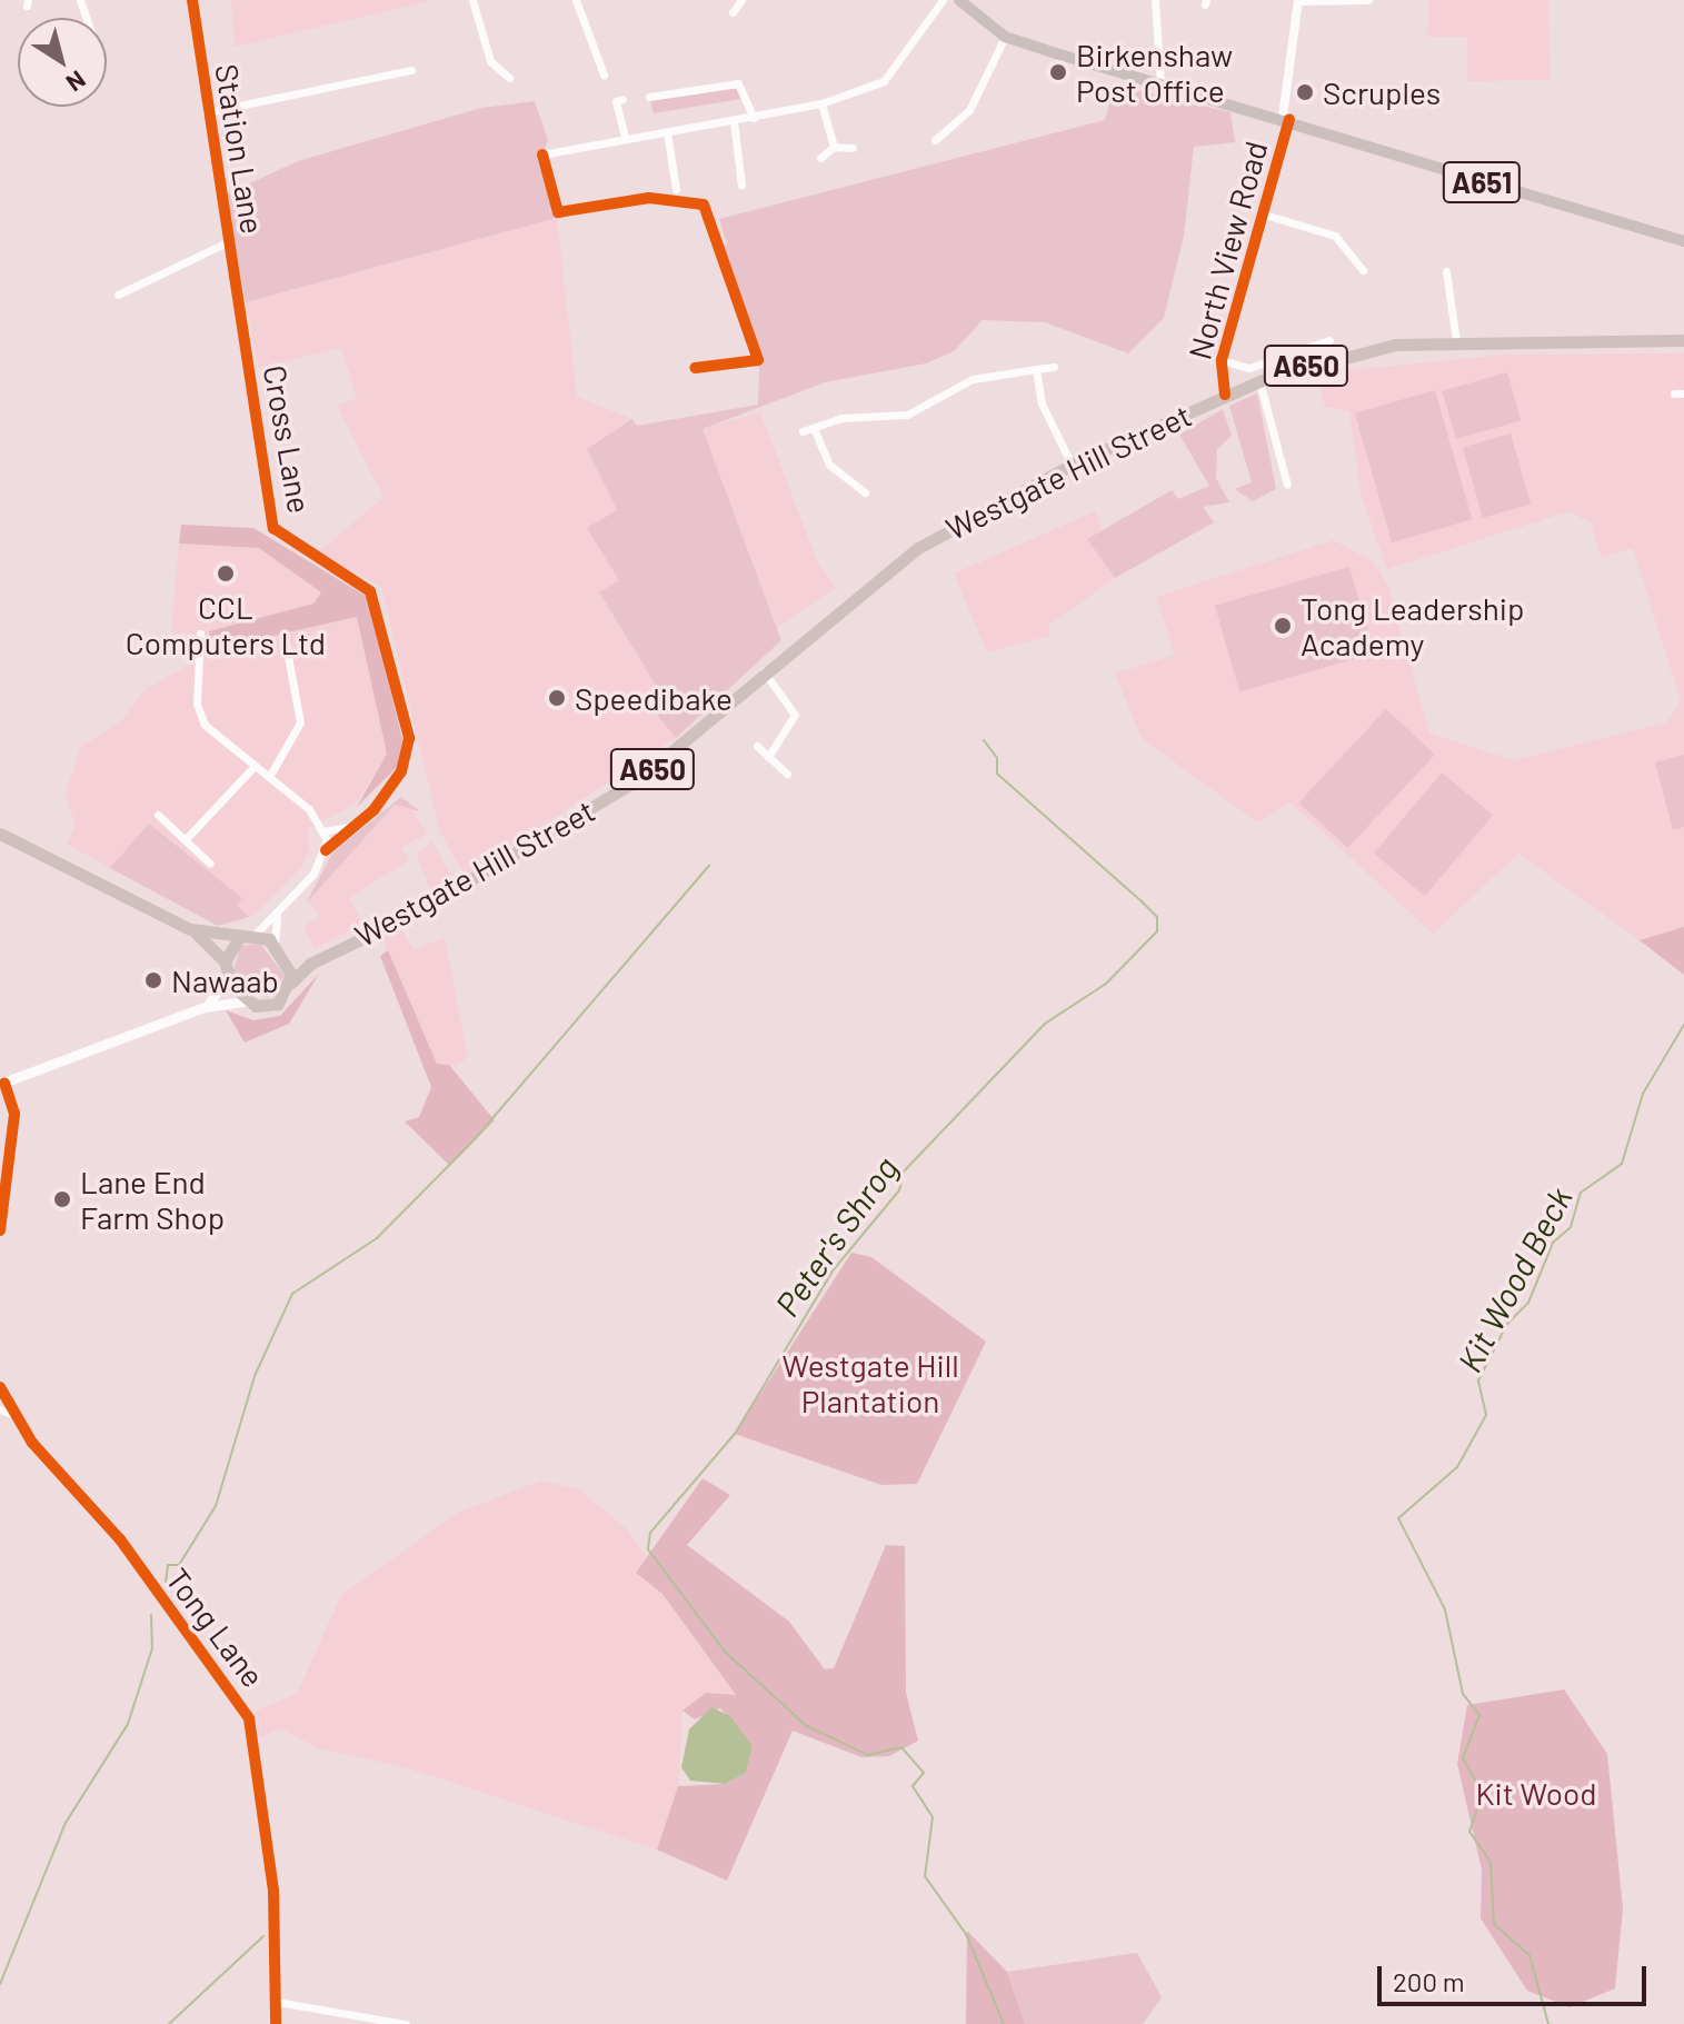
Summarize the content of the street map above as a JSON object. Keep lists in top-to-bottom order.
{
  "streets": {
    "highway": ["A650", "Westgate Hill Street"],
    "main road": ["A651"],
    "street": [
      "Station Lane",
      "North View Road",
      "Cross Lane",
      "Tong Lane"
    ]
  },
  "crossings": [
    ["Station Lane", "Cross Lane"],
    ["A651", "North View Road"],
    ["North View Road", "Westgate Hill Street"],
    ["A650", "Cross Lane"],
    ["A650", "Westgate Hill Street"],
    ["Cross Lane", "Westgate Hill Street"]
  ],
  "water": ["Peter's Shrog", "Kit Wood Beck"],
  "parks": ["Westgate Hill Plantation", "Kit Wood"],
  "places": [
    "Birkenshaw Post Office",
    "Scruples",
    "CCL Computers Ltd",
    "Tong Leadership Academy",
    "Speedibake",
    "Nawaab",
    "Lane End Farm Shop"
  ],
  "scale_bar": "200 m",
  "north": "bottom right"
}
